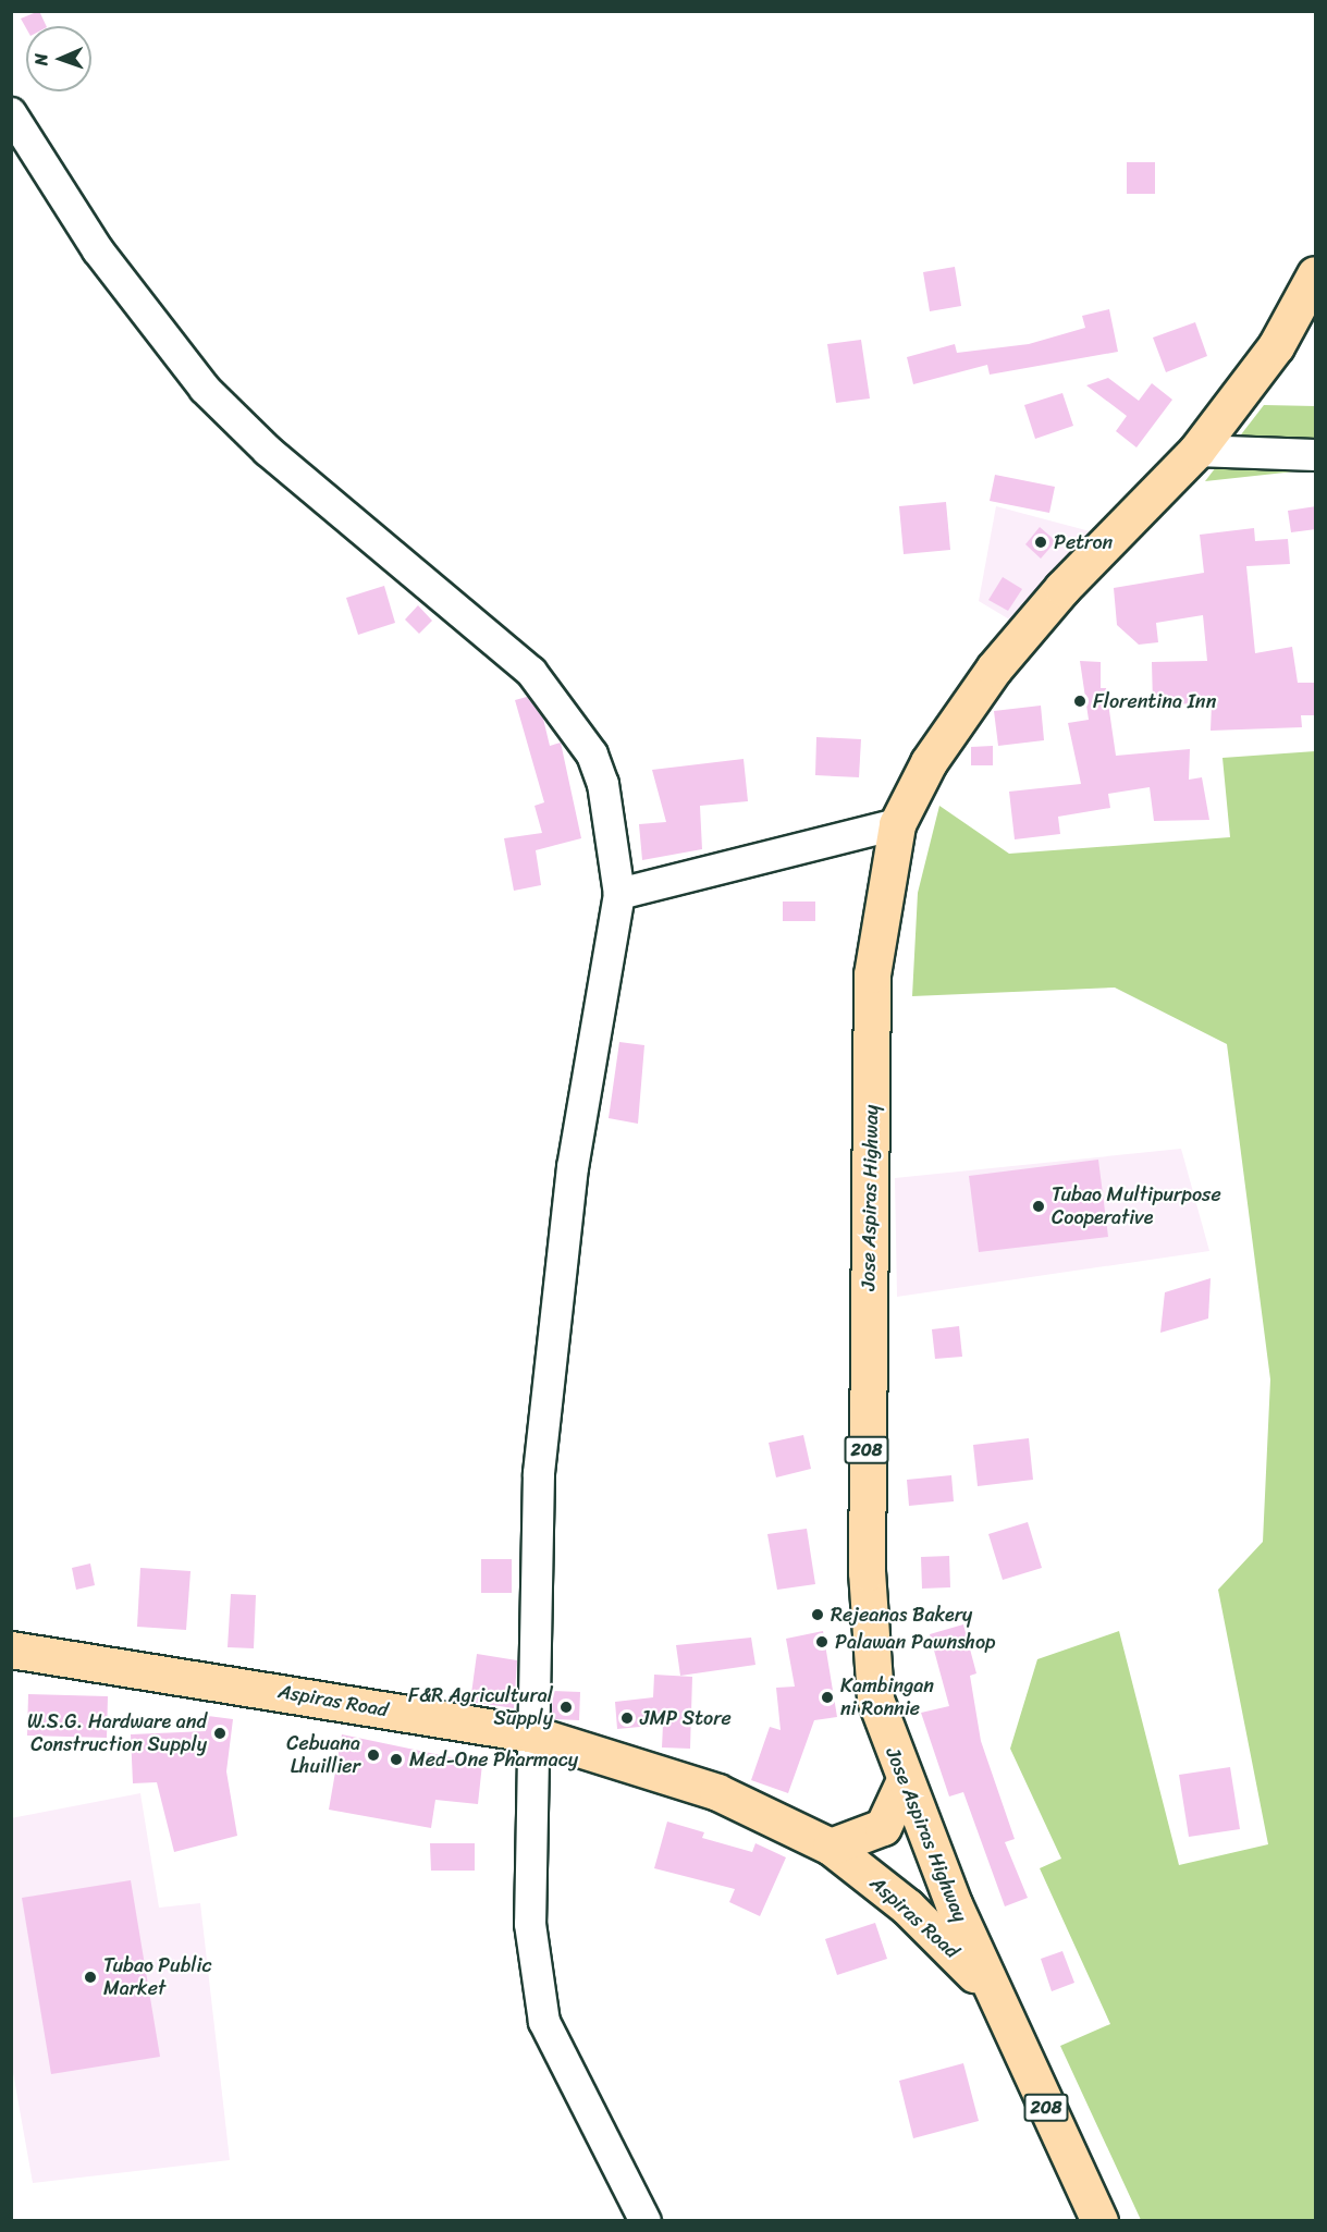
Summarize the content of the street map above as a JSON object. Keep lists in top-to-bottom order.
{
  "streets": {
    "main road": ["Jose Aspiras Highway", "208", "Aspiras Road"]
  },
  "crossings": [
    ["Jose Aspiras Highway", "Aspiras Road"]
  ],
  "places": [
    "Petron",
    "Florentina Inn",
    "Tubao Multipurpose Cooperative",
    "Rejeanas Bakery",
    "Palawan Pawnshop",
    "Kambingan ni Ronnie",
    "F&R Agricultural Supply",
    "JMP Store",
    "W.S.G. Hardware and Construction Supply",
    "Cebuana Lhuillier",
    "Med-One Pharmacy",
    "Tubao Public Market"
  ],
  "north": "left"
}
